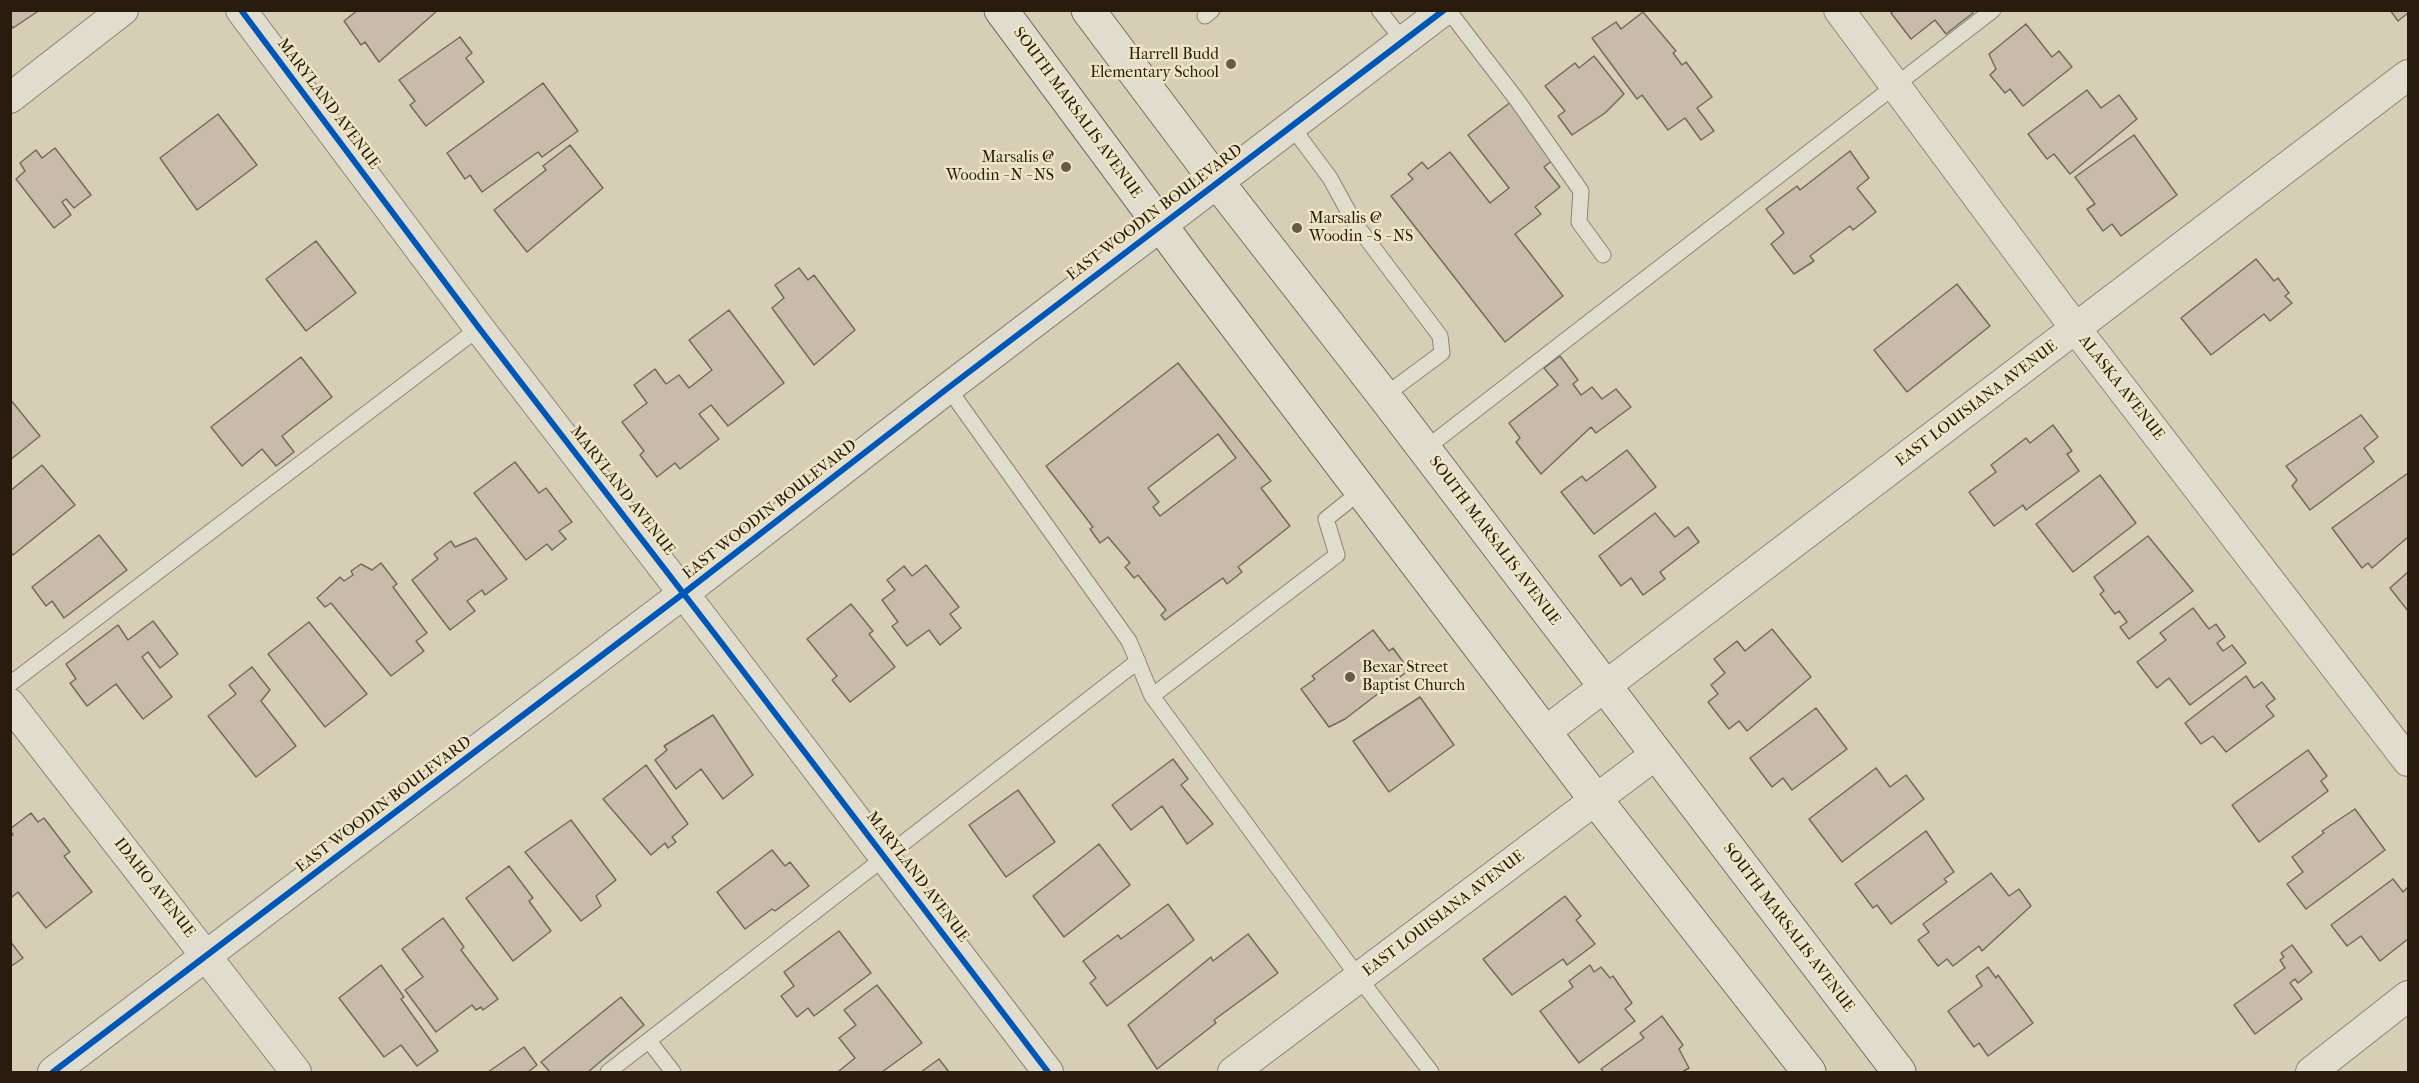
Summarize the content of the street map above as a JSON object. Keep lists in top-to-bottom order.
{
  "streets": {
    "main road": ["SOUTH MARSALIS AVENUE"],
    "street": [
      "MARYLAND AVENUE",
      "EAST WOODIN BOULEVARD",
      "ALASKA AVENUE",
      "EAST LOUISIANA AVENUE",
      "IDAHO AVENUE"
    ]
  },
  "crossings": [
    ["MARYLAND AVENUE", "EAST WOODIN BOULEVARD"],
    ["SOUTH MARSALIS AVENUE", "EAST WOODIN BOULEVARD"],
    ["SOUTH MARSALIS AVENUE", "EAST LOUISIANA AVENUE"],
    ["EAST WOODIN BOULEVARD", "IDAHO AVENUE"],
    ["ALASKA AVENUE", "EAST LOUISIANA AVENUE"]
  ],
  "places": [
    "Harrell Budd Elementary School",
    "Marsalis @ Woodin - N - NS",
    "Marsalis @ Woodin - S - NS",
    "Bexar Street Baptist Church"
  ]
}
